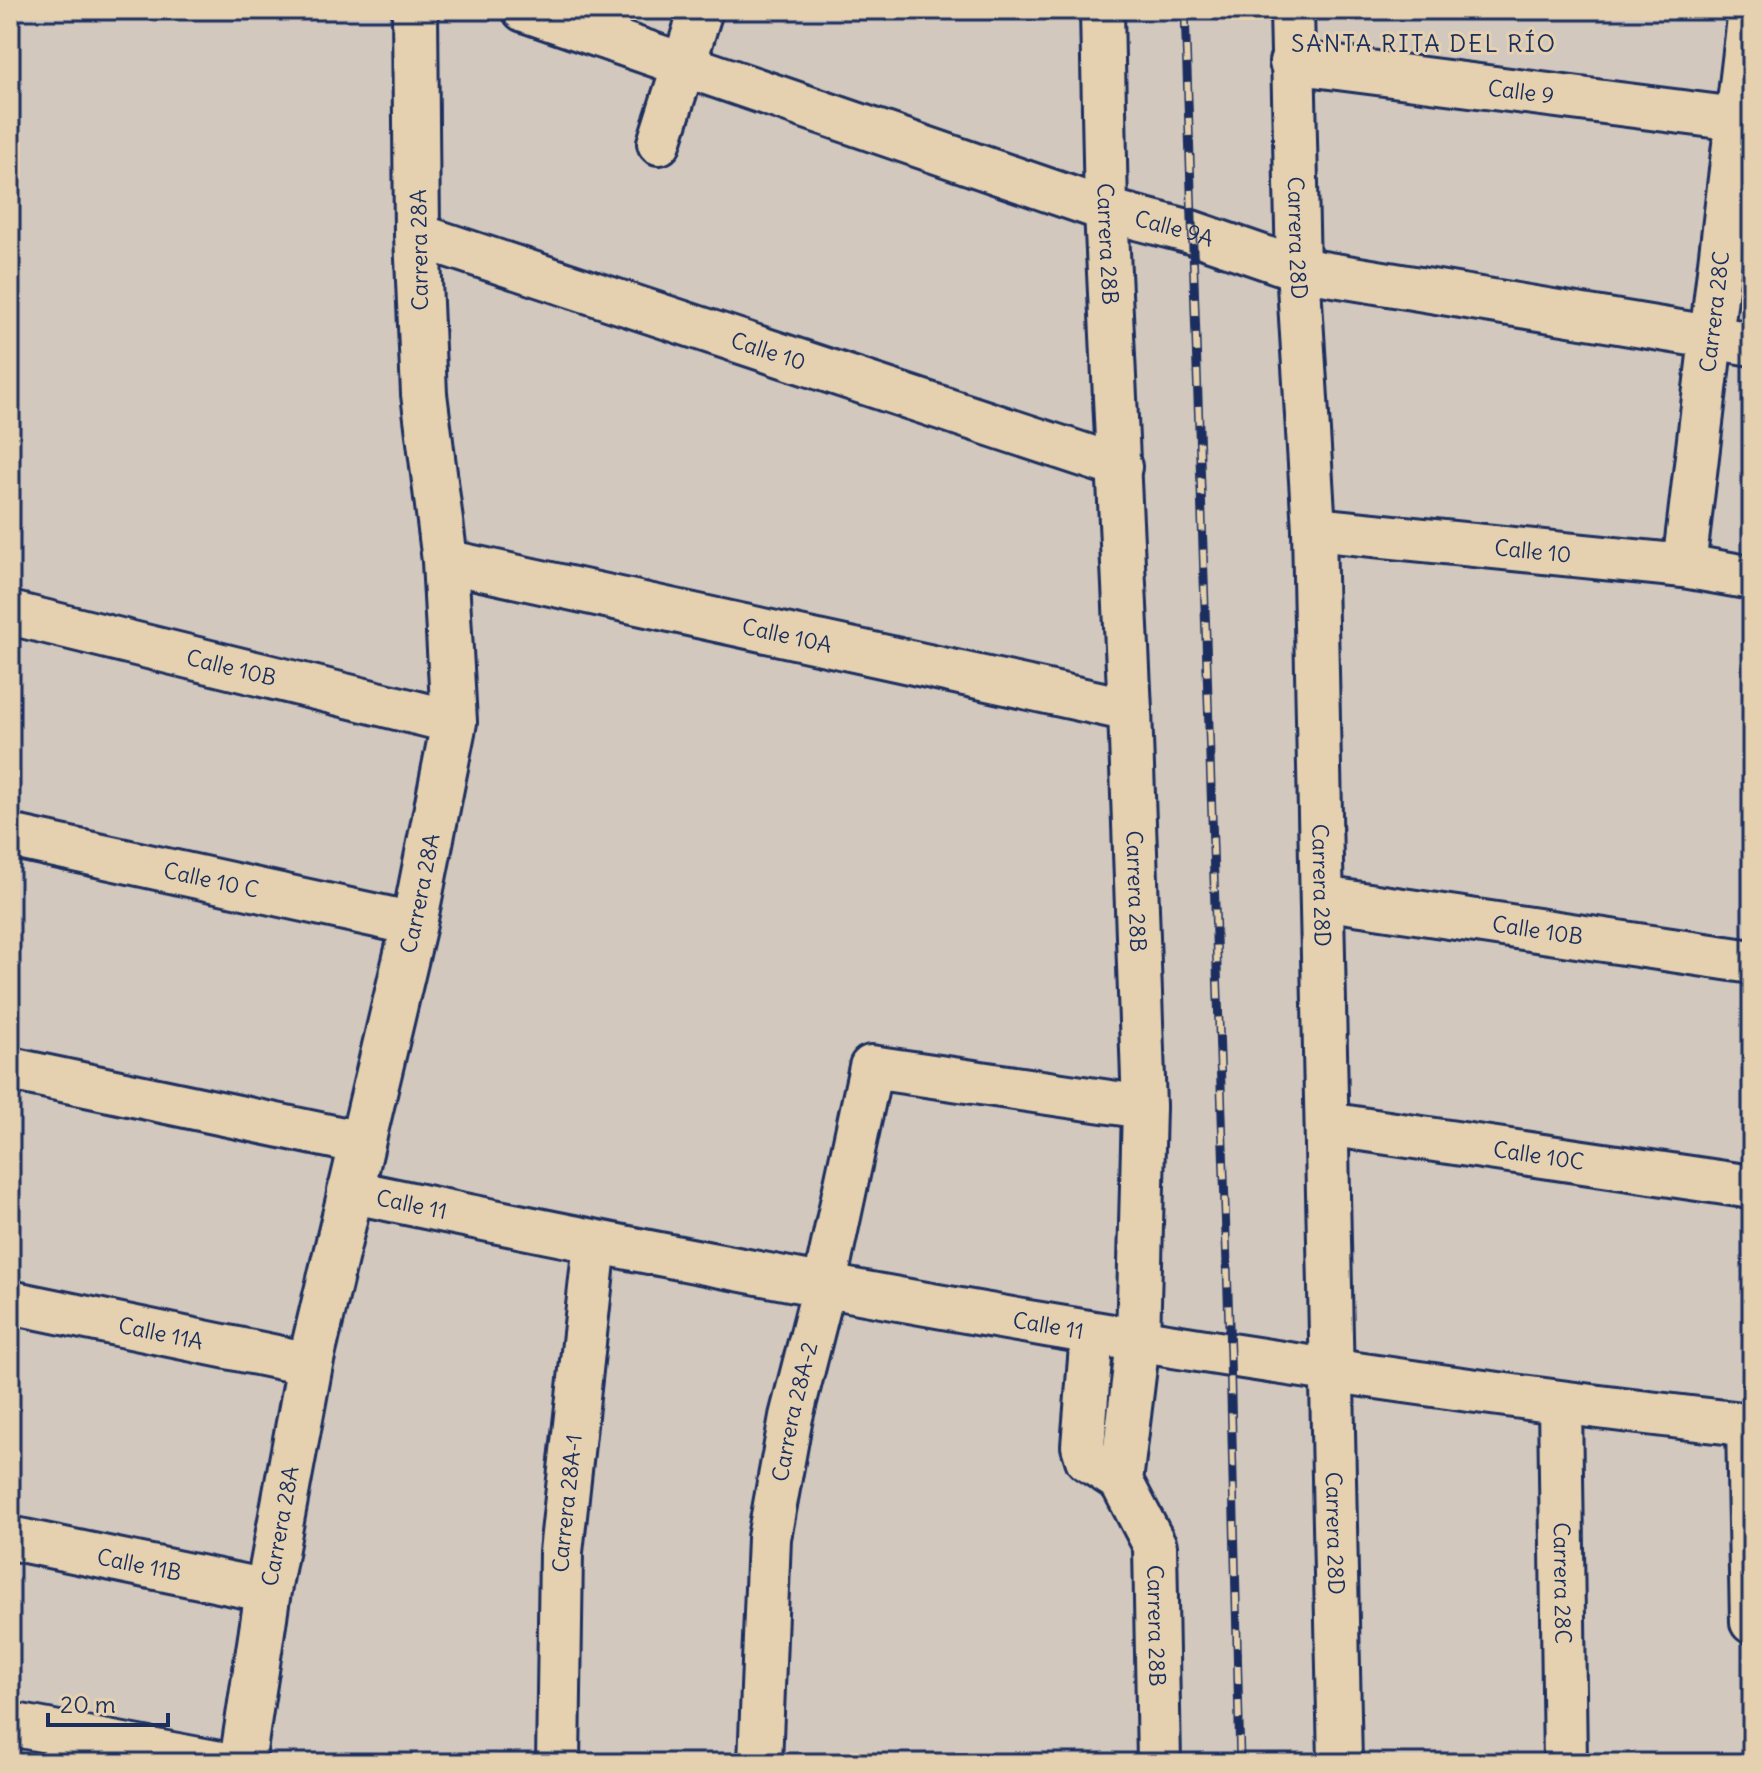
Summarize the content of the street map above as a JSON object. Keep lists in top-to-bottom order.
{
  "streets": {
    "street": [
      "Calle 9",
      "Calle 9A",
      "Carrera 28D",
      "Carrera 28B",
      "Carrera 28A",
      "Carrera 28C",
      "Calle 10",
      "Calle 10A",
      "Calle 10B",
      "Calle 10 C",
      "Calle 10C",
      "Calle 11",
      "Calle 11A",
      "Carrera 28A-2",
      "Carrera 28A-1",
      "Calle 11B"
    ]
  },
  "crossings": [
    ["Calle 9", "Carrera 28D"],
    ["Calle 9", "Carrera 28C"],
    ["Calle 9A", "Carrera 28D"],
    ["Calle 9A", "Carrera 28B"],
    ["Calle 9A", "Carrera 28C"],
    ["Carrera 28D", "Calle 10"],
    ["Carrera 28D", "Calle 10B"],
    ["Carrera 28D", "Calle 10C"],
    ["Carrera 28D", "Calle 11"],
    ["Carrera 28B", "Calle 10"],
    ["Carrera 28B", "Calle 10A"],
    ["Carrera 28B", "Calle 11"],
    ["Carrera 28B", "Carrera 28A-2"],
    ["Carrera 28A", "Calle 10"],
    ["Carrera 28A", "Calle 10A"],
    ["Carrera 28A", "Calle 10B"],
    ["Carrera 28A", "Calle 10 C"],
    ["Carrera 28A", "Calle 11"],
    ["Carrera 28A", "Calle 11A"],
    ["Carrera 28A", "Calle 11B"],
    ["Carrera 28C", "Calle 10"],
    ["Carrera 28C", "Calle 11"],
    ["Calle 11", "Carrera 28A-2"],
    ["Calle 11", "Carrera 28A-1"]
  ],
  "districts": ["SANTA RITA DEL RÍO"],
  "scale_bar": "20 m"
}
